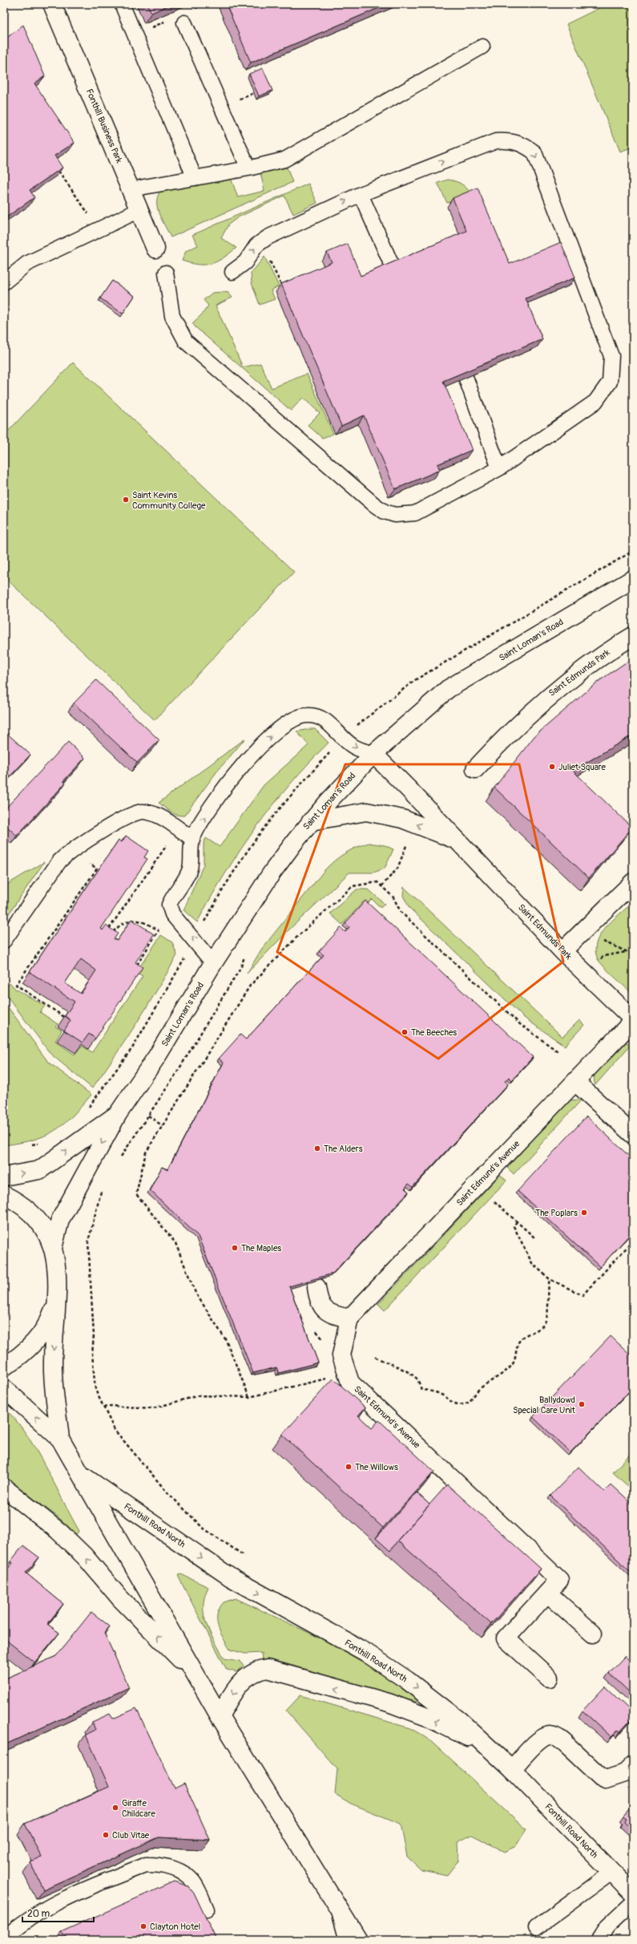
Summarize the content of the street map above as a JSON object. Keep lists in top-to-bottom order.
{
  "streets": {
    "main road": [
      "Fonthill Business Park",
      "Saint Loman's Road",
      "Saint Edmunds Park",
      "Saint Edmund's Avenue",
      "Fonthill Road North"
    ]
  },
  "crossings": [
    ["Saint Loman's Road", "Saint Edmunds Park"],
    ["Saint Loman's Road", "Fonthill Road North"],
    ["Saint Edmunds Park", "Saint Edmund's Avenue"]
  ],
  "places": [
    "Saint Kevins Community College",
    "Juliet Square",
    "The Beeches",
    "The Alders",
    "The Poplars",
    "The Maples",
    "Ballydowd Special Care Unit",
    "The Willows",
    "Giraffe Childcare",
    "Club Vitae",
    "Clayton Hotel"
  ],
  "scale_bar": "20 m"
}
